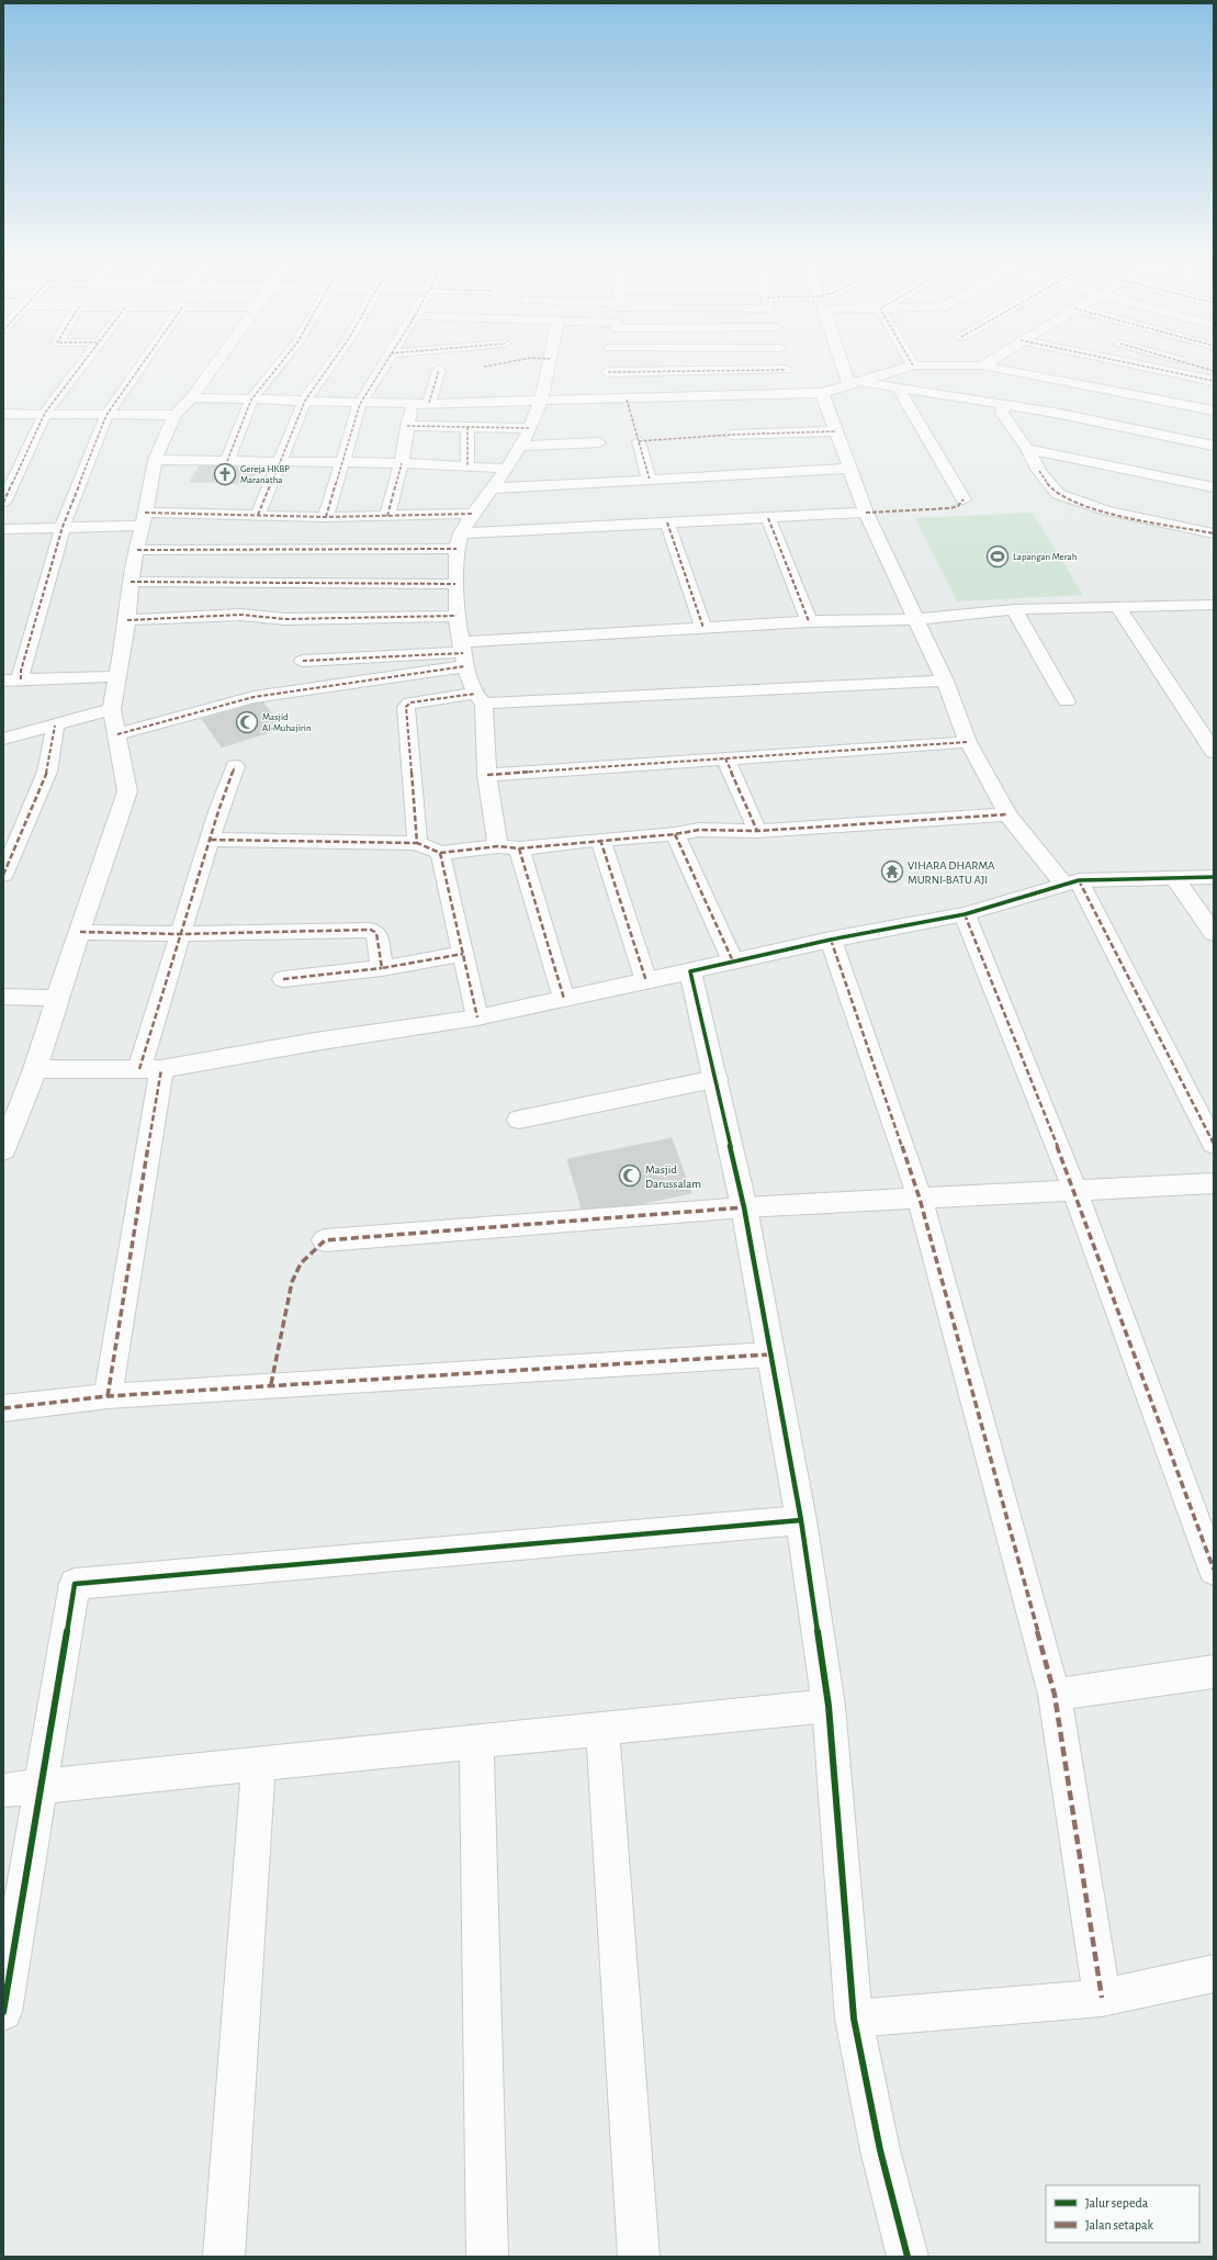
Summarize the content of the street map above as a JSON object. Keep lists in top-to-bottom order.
{
  "places": {
    "church": ["Gereja HKBP Maranatha"],
    "sports": ["Lapangan Merah"],
    "mosque": ["Masjid Al-Muhajirin", "Masjid Darussalam"],
    "temple": ["VIHARA DHARMA MURNI-BATU AJI"]
  },
  "legend": ["Jalur sepeda", "Jalan setapak"]
}
